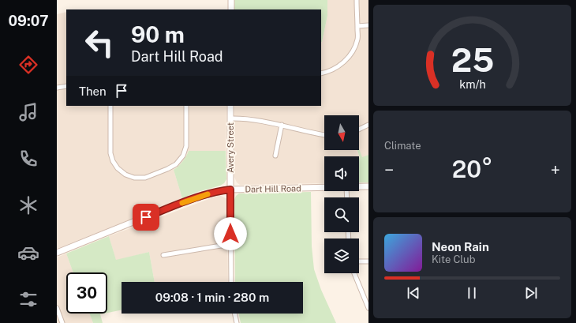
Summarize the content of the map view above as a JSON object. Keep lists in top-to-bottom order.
{
  "streets": {
    "main road": ["Avery Street", "Dart Hill Road"]
  },
  "crossings": [
    ["Avery Street", "Dart Hill Road"]
  ],
  "north": "bottom",
  "page": {
    "tabs": "09:07",
    "turn": ["90 m", "Dart Hill Road"],
    "then": "Then",
    "tile": "Climate",
    "heat": ["−", "20°", "+"],
    "song": ["Neon Rain", "Kite Club"],
    "limit": "30",
    "trip": "09:08 · 1 min · 280 m",
    "gauge": ["25", "km/h"]
  }
}
